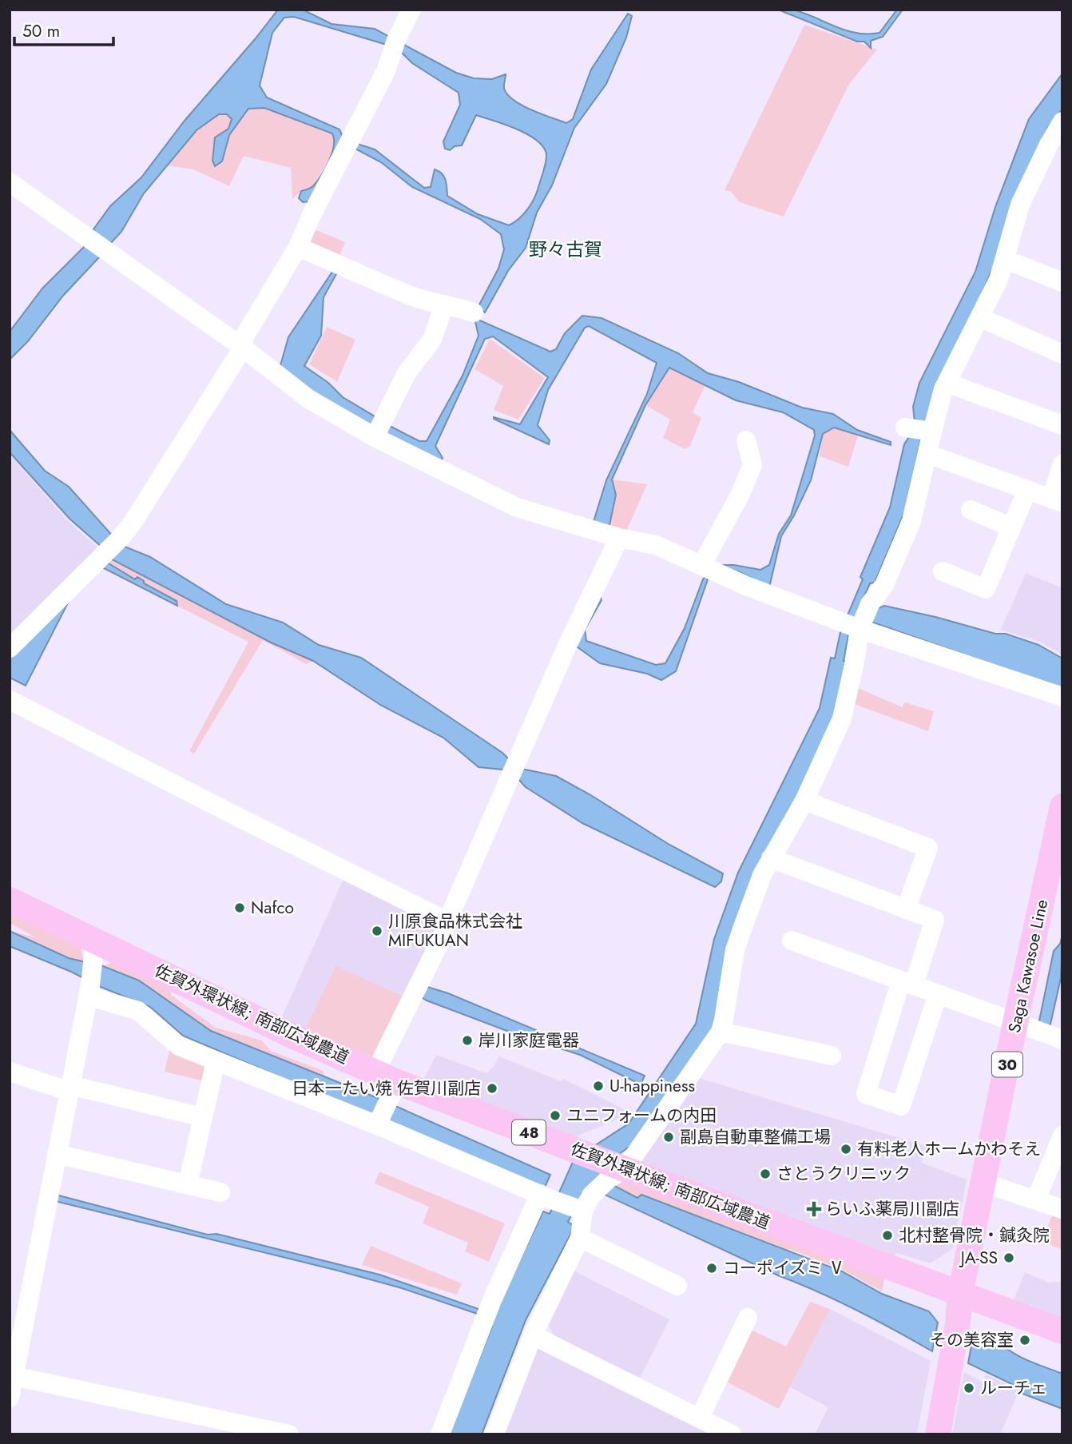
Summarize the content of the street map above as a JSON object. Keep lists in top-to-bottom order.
{
  "streets": {
    "main road": [
      "Saga Kawasoe Line",
      "佐賀外環状線; 南部広域農道",
      "30",
      "48"
    ]
  },
  "crossings": [
    ["Saga Kawasoe Line", "佐賀外環状線; 南部広域農道"]
  ],
  "districts": ["野々古賀"],
  "places": {
    "other": [
      "Nafco",
      "川原食品株式会社 MIFUKUAN",
      "岸川家庭電器",
      "U-happiness",
      "日本一たい焼 佐賀川副店",
      "ユニフォームの内田",
      "副島自動車整備工場",
      "有料老人ホームかわそえ",
      "さとうクリニック",
      "北村整骨院・鍼灸院",
      "JA-SS",
      "コーポイズミ Ⅴ",
      "その美容室",
      "ルーチェ"
    ],
    "health": ["らいふ薬局川副店"]
  },
  "scale_bar": "50 m"
}
